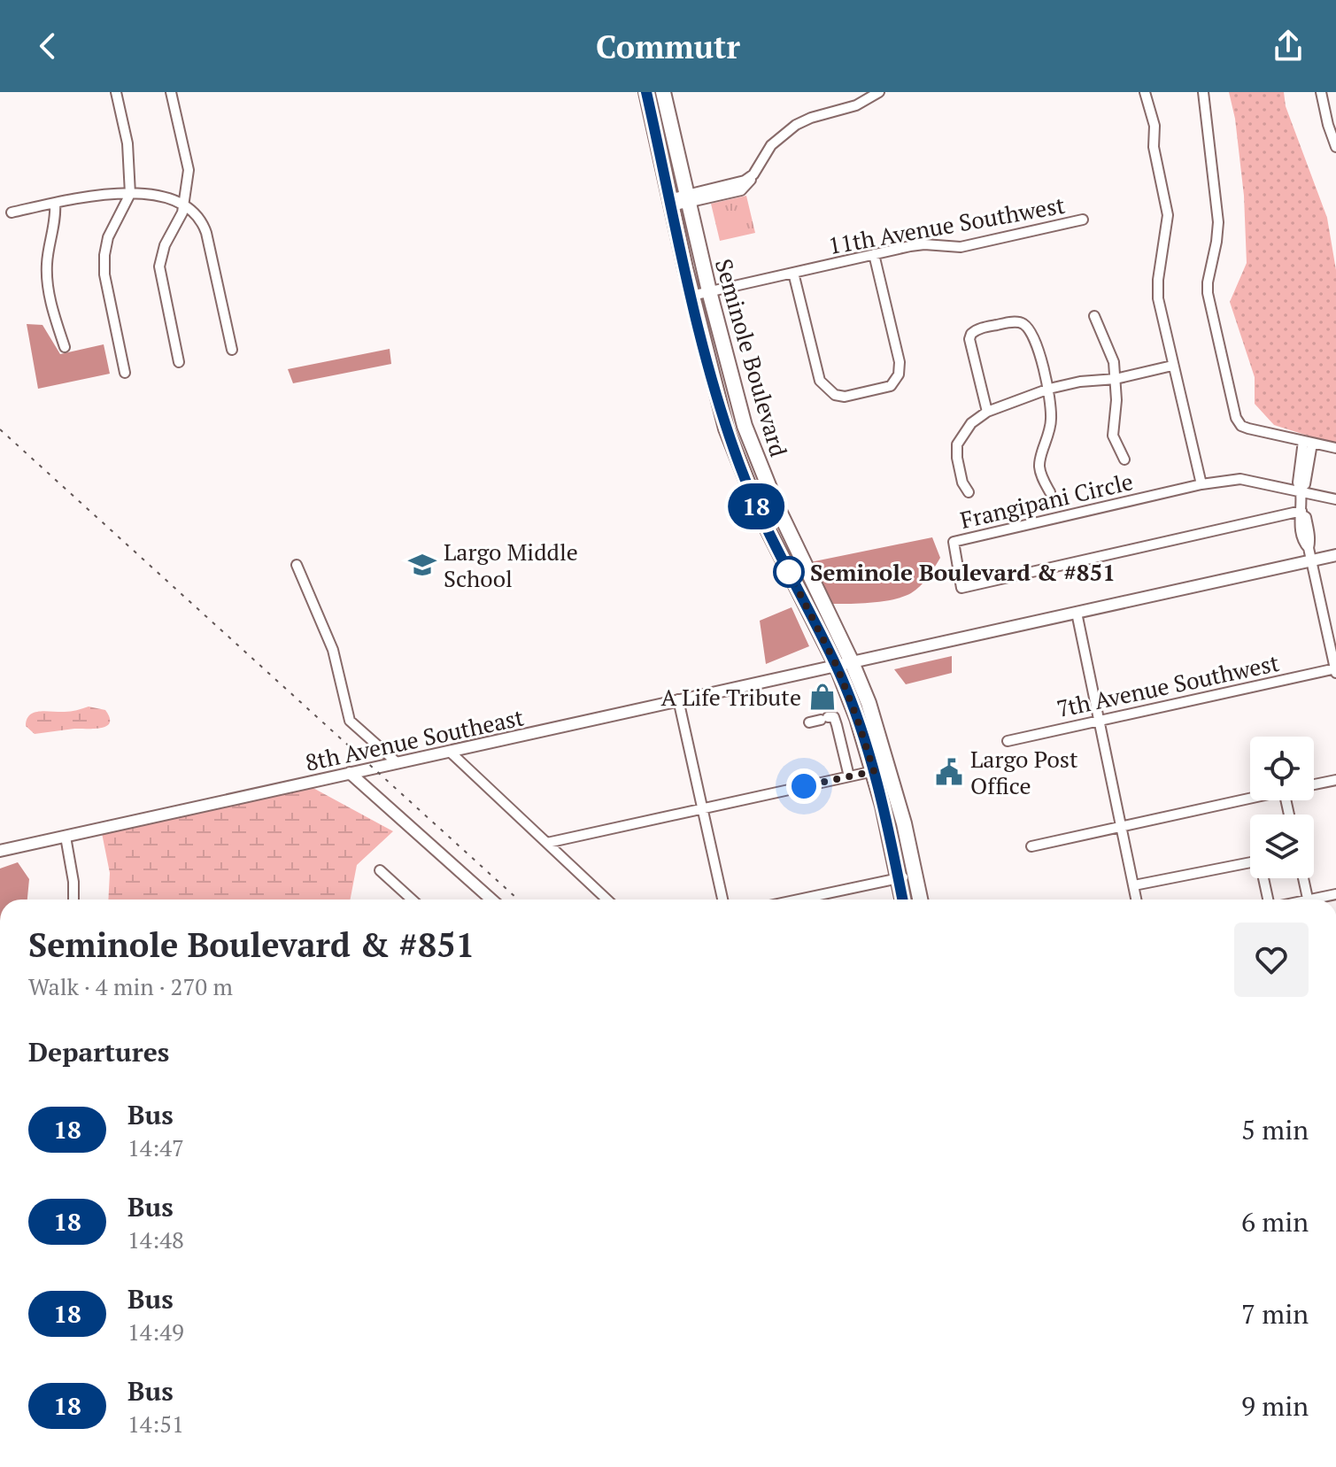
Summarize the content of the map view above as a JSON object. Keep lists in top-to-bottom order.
{
  "streets": {
    "main road": ["Seminole Boulevard"],
    "street": [
      "11th Avenue Southwest",
      "Frangipani Circle",
      "7th Avenue Southwest",
      "8th Avenue Southeast"
    ]
  },
  "crossings": [
    ["11th Avenue Southwest", "Seminole Boulevard"],
    ["Seminole Boulevard", "8th Avenue Southeast"]
  ],
  "places": {
    "school or university": ["Largo Middle School"],
    "other": ["Seminole Boulevard & #851"],
    "shop": ["A Life Tribute"],
    "public building": ["Largo Post Office"]
  },
  "lines": ["bus line 18"],
  "page": {
    "header": "Commutr",
    "on_map": "18",
    "heading": [
      ["Seminole Boulevard & #851", "Walk · 4 min · 270 m"],
      "Departures"
    ],
    "list": [
      {
        "mark": "18",
        "name": "Bus",
        "note": "14:47",
        "value": "5 min"
      },
      {
        "mark": "18",
        "name": "Bus",
        "note": "14:48",
        "value": "6 min"
      },
      {
        "mark": "18",
        "name": "Bus",
        "note": "14:49",
        "value": "7 min"
      },
      {
        "mark": "18",
        "name": "Bus",
        "note": "14:51",
        "value": "9 min"
      }
    ]
  }
}
